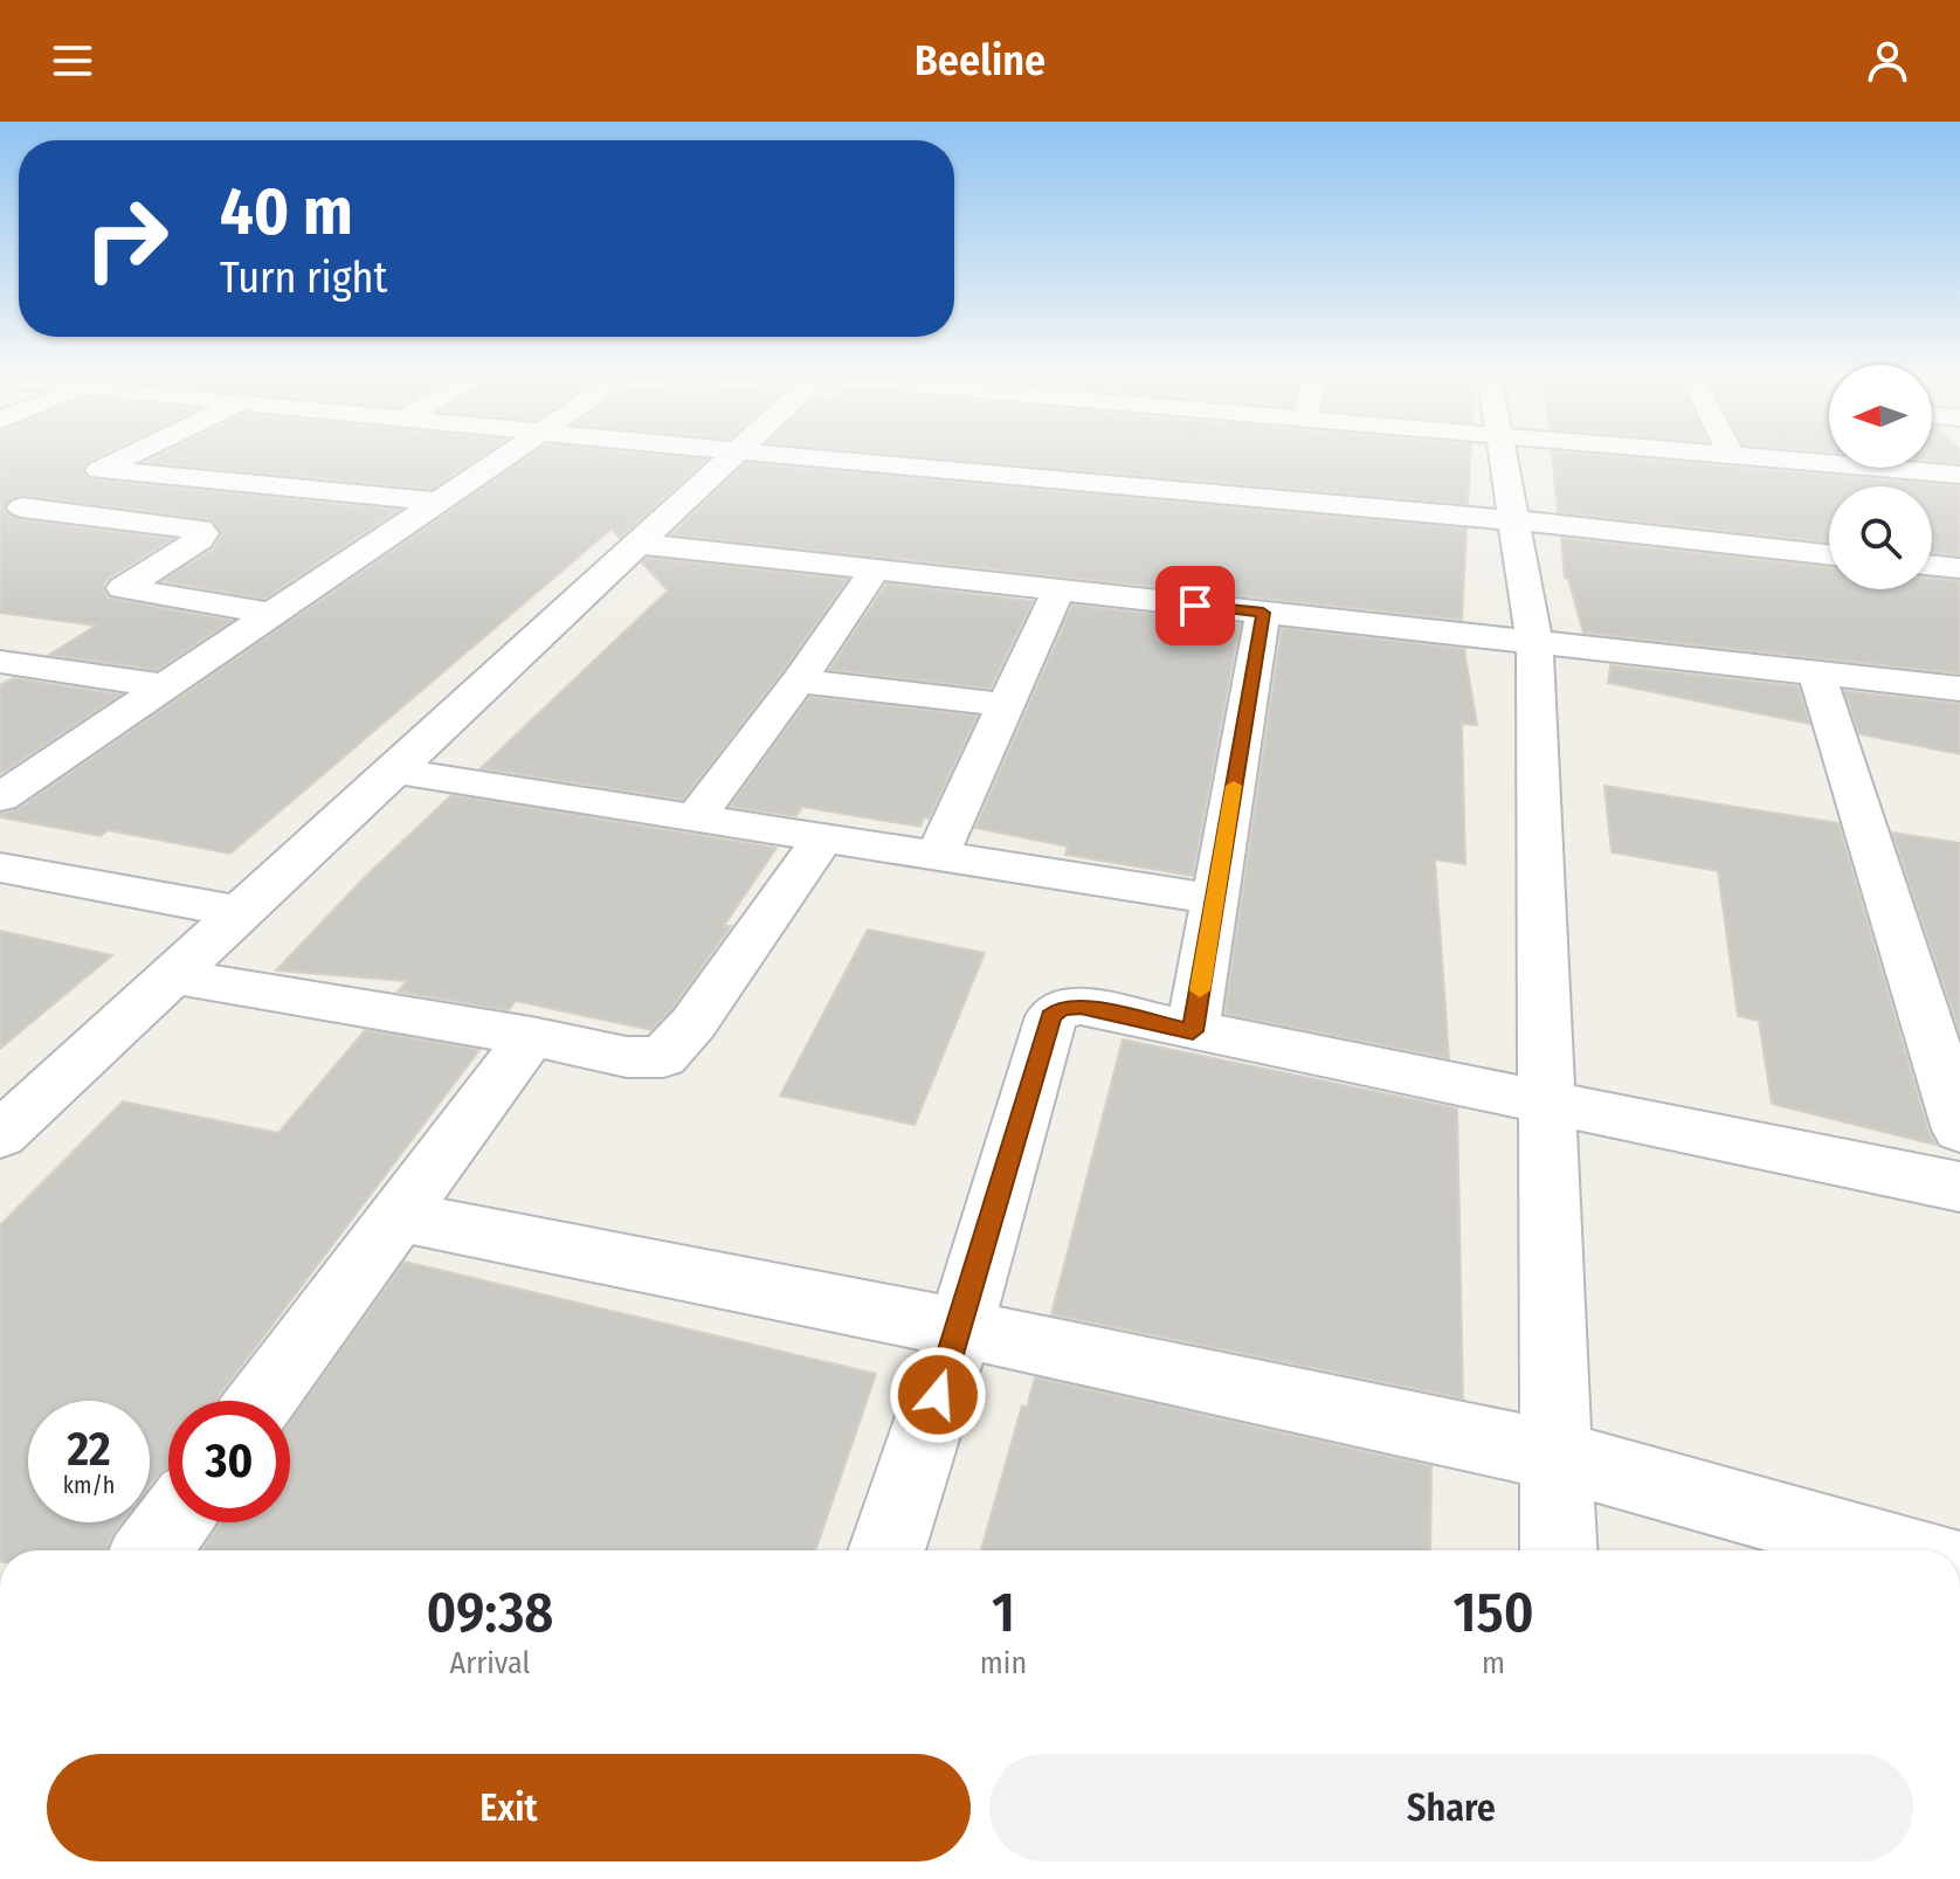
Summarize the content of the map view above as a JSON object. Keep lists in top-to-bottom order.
{
  "north": "left",
  "page": {
    "header": "Beeline",
    "turn": ["40 m", "Turn right"],
    "speed": "22 km/h",
    "limit": "30",
    "eta": [
      "09:38",
      "Arrival",
      "1",
      "min",
      "150",
      "m"
    ],
    "buttons": ["Exit", "Share"]
  }
}
